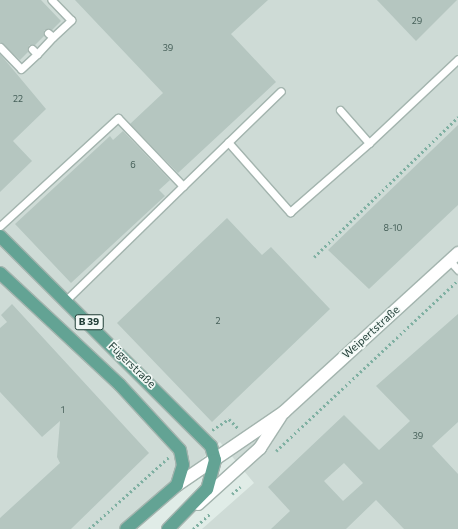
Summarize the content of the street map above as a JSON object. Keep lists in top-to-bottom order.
{
  "streets": {
    "main road": ["B 39", "Weipertstraße", "Fügerstraße"]
  },
  "crossings": [
    ["Weipertstraße", "Fügerstraße"]
  ],
  "house_numbers": [
    "29",
    "39",
    "22",
    "6",
    "8-10",
    "2",
    "1",
    "39"
  ]
}
